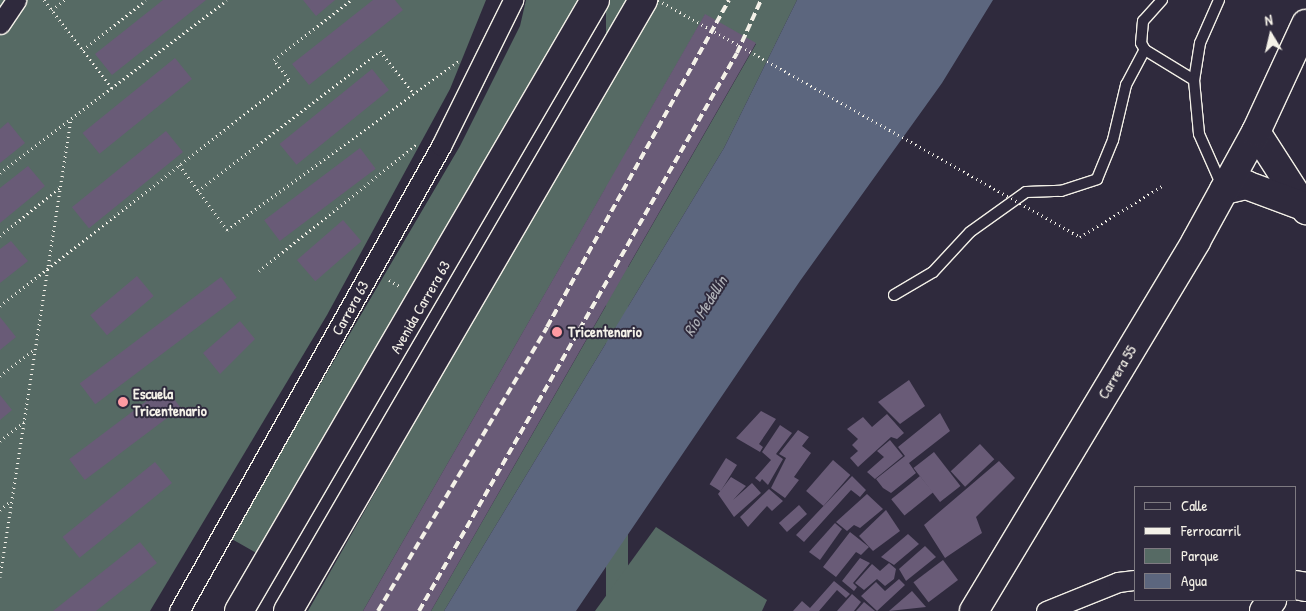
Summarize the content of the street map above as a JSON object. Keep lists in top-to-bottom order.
{
  "streets": {
    "main road": ["Avenida Carrera 63", "Carrera 55"],
    "street": ["Carrera 63"]
  },
  "water": ["Río Medellín"],
  "places": ["Tricentenario", "Escuela Tricentenario"],
  "legend": [
    "Calle",
    "Ferrocarril",
    "Parque",
    "Agua"
  ],
  "north": "top"
}
